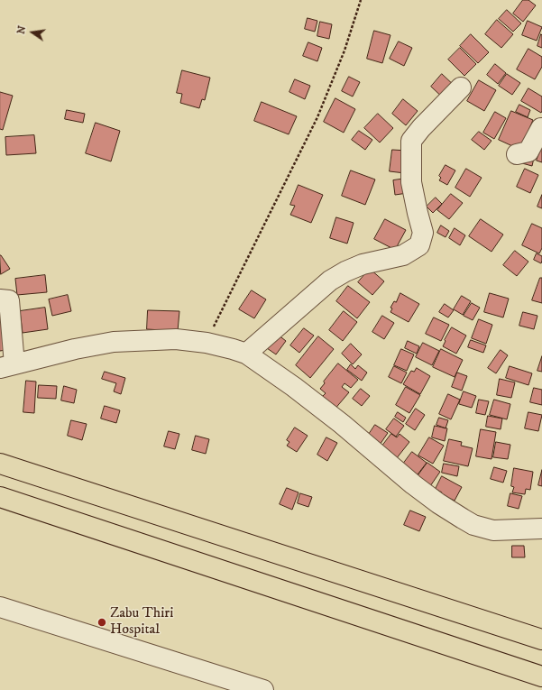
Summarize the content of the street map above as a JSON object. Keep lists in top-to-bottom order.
{
  "places": ["Zabu Thiri Hospital"],
  "north": "left"
}
